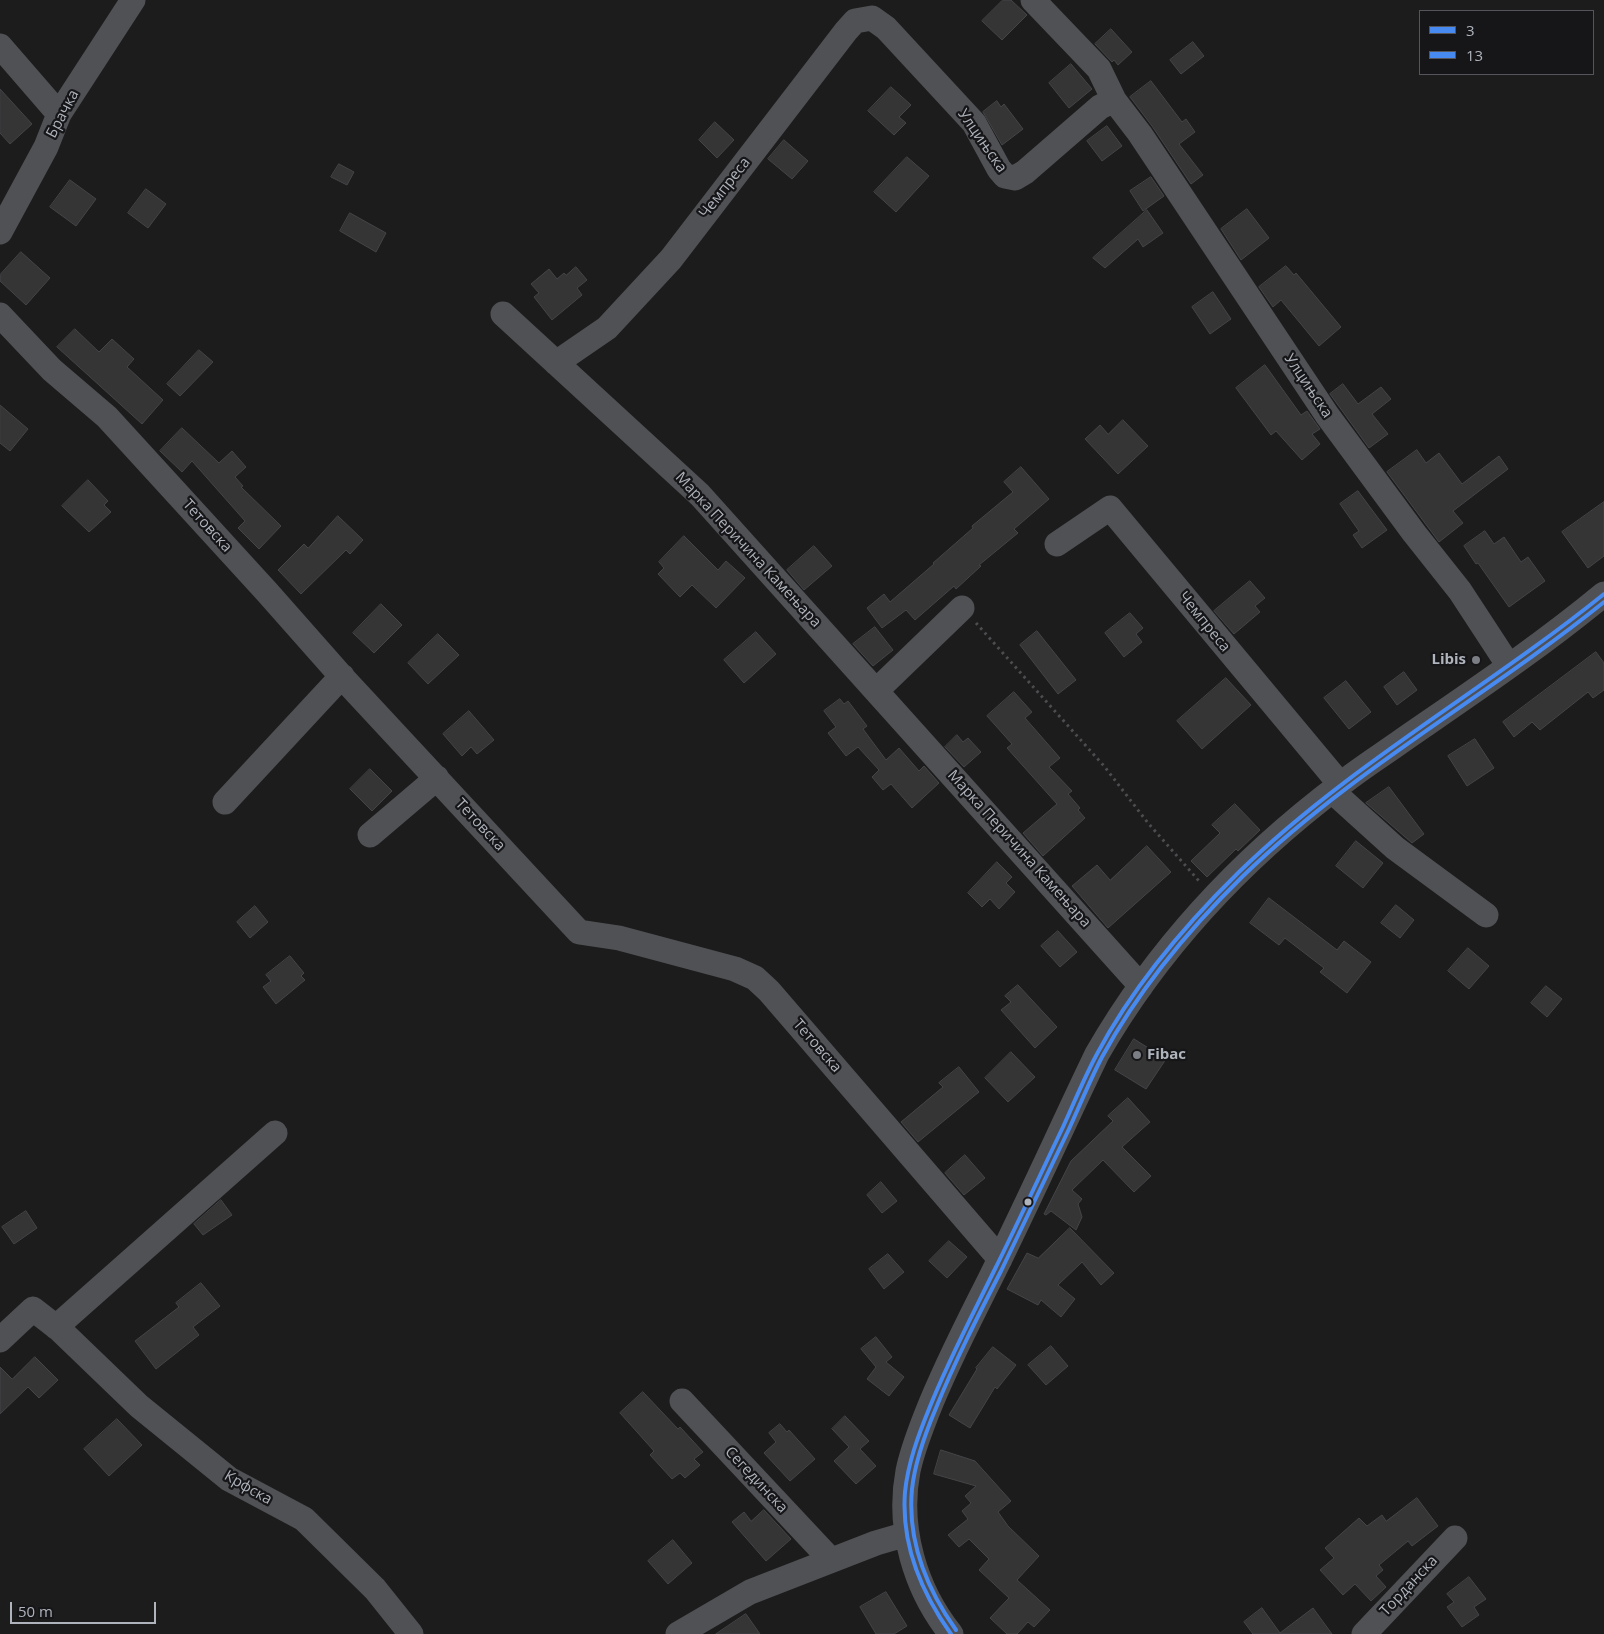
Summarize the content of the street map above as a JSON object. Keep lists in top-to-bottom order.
{
  "streets": {
    "street": [
      "Брачка",
      "Улцињска",
      "Чемпреса",
      "Тетовска",
      "Марка Перичина Камењара",
      "Сегединска",
      "Крфска",
      "Торданска"
    ]
  },
  "crossings": [
    ["Улцињска", "Чемпреса"],
    ["Чемпреса", "Марка Перичина Камењара"]
  ],
  "places": ["Libis", "Fibac"],
  "lines": ["transit line 3", "transit line 13"],
  "legend": ["3", "13"],
  "scale_bar": "50 m"
}
